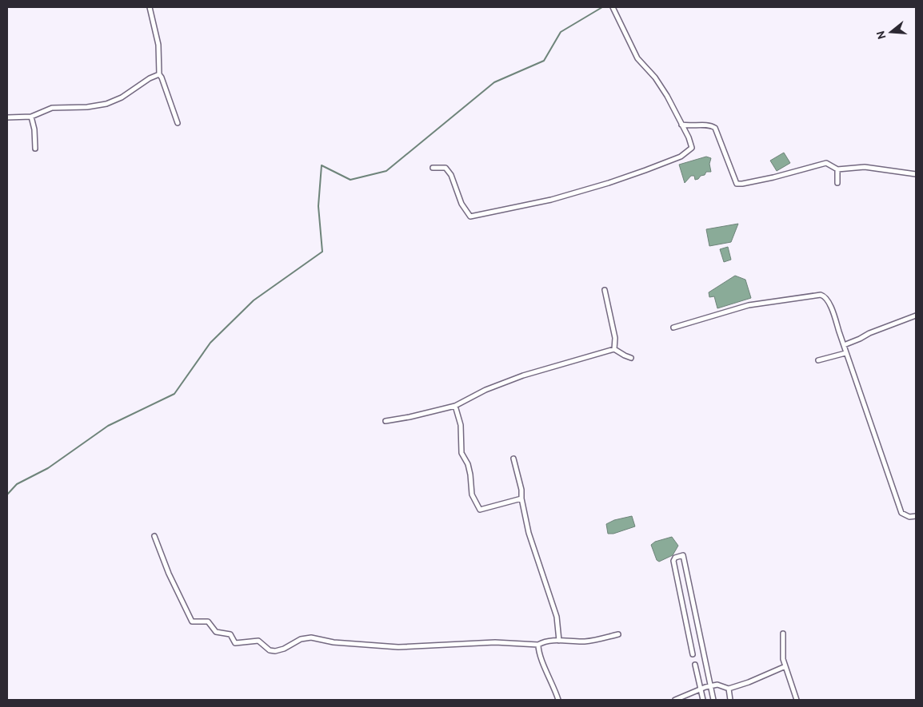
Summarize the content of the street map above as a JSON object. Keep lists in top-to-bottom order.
{
  "north": "left"
}
